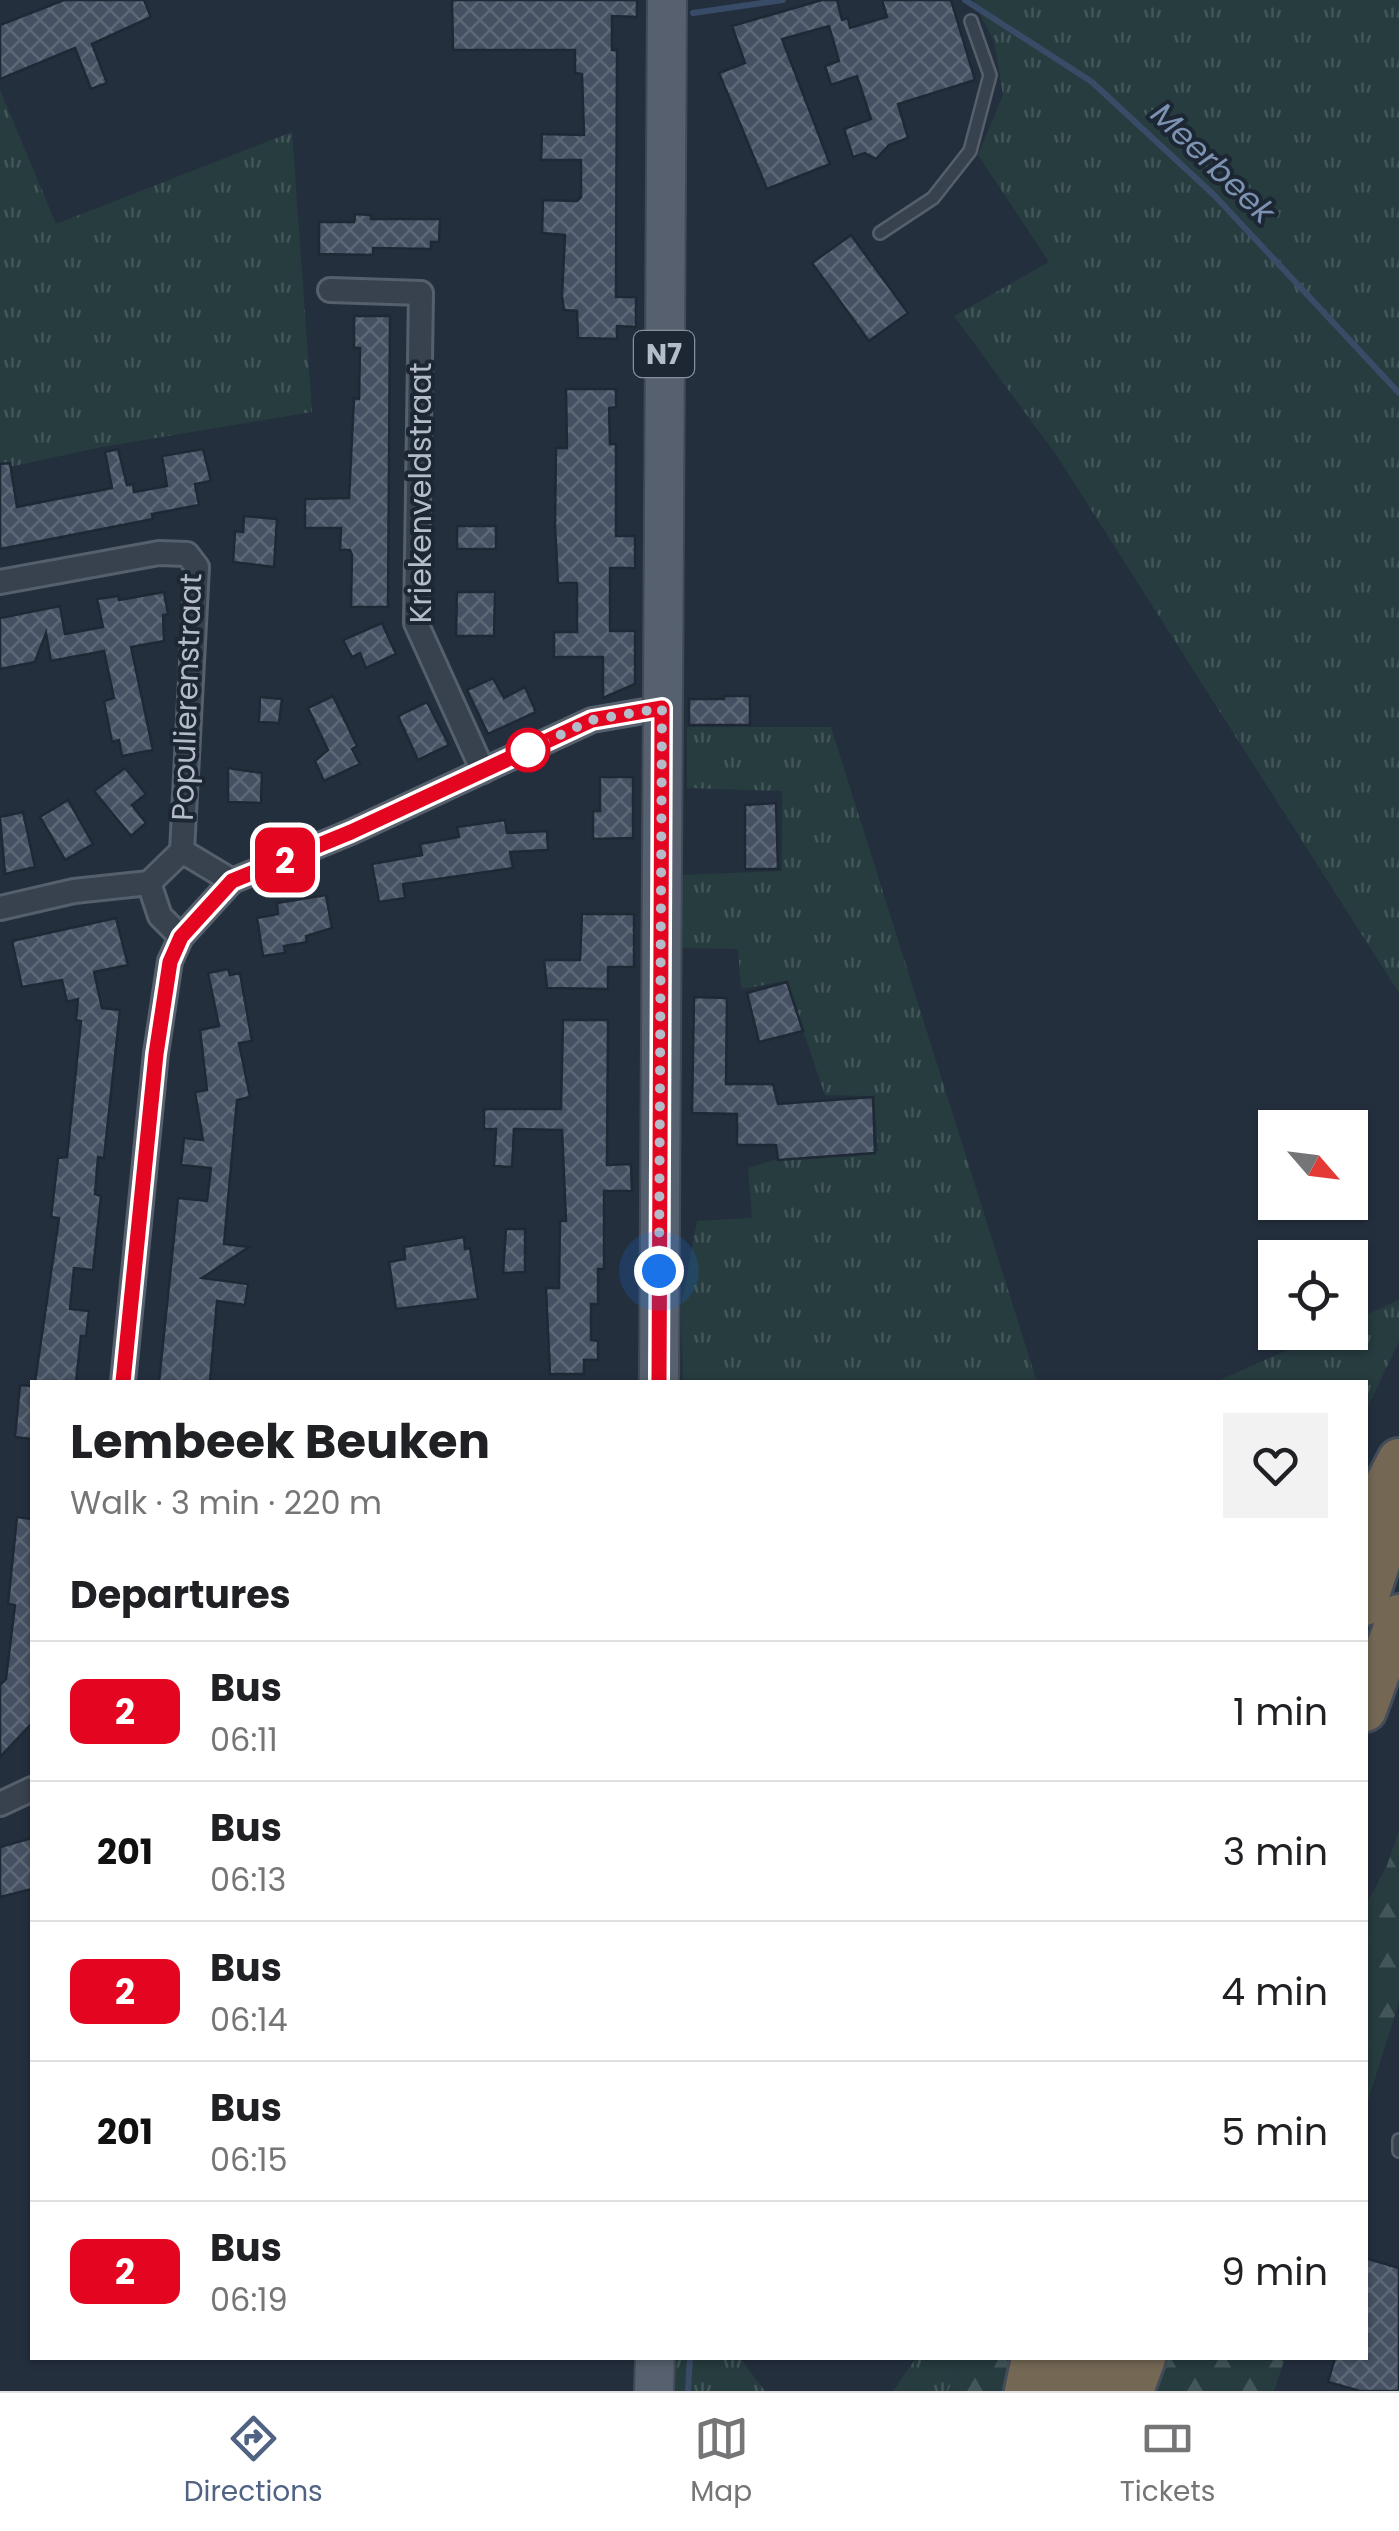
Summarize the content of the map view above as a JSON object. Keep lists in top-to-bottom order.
{
  "streets": {
    "main road": ["N7"],
    "street": ["Kriekenveldstraat", "Populierenstraat"]
  },
  "water": ["Meerbeek"],
  "lines": ["bus line 2"],
  "north": "bottom right",
  "page": {
    "on_map": "2",
    "heading": [
      ["Lembeek Beuken", "Walk · 3 min · 220 m"],
      "Departures"
    ],
    "list": [
      {
        "mark": "2",
        "name": "Bus",
        "note": "06:11",
        "value": "1 min"
      },
      {
        "mark": "201",
        "name": "Bus",
        "note": "06:13",
        "value": "3 min"
      },
      {
        "mark": "2",
        "name": "Bus",
        "note": "06:14",
        "value": "4 min"
      },
      {
        "mark": "201",
        "name": "Bus",
        "note": "06:15",
        "value": "5 min"
      },
      {
        "mark": "2",
        "name": "Bus",
        "note": "06:19",
        "value": "9 min"
      }
    ],
    "tabs": ["Directions", "Map", "Tickets"]
  }
}
